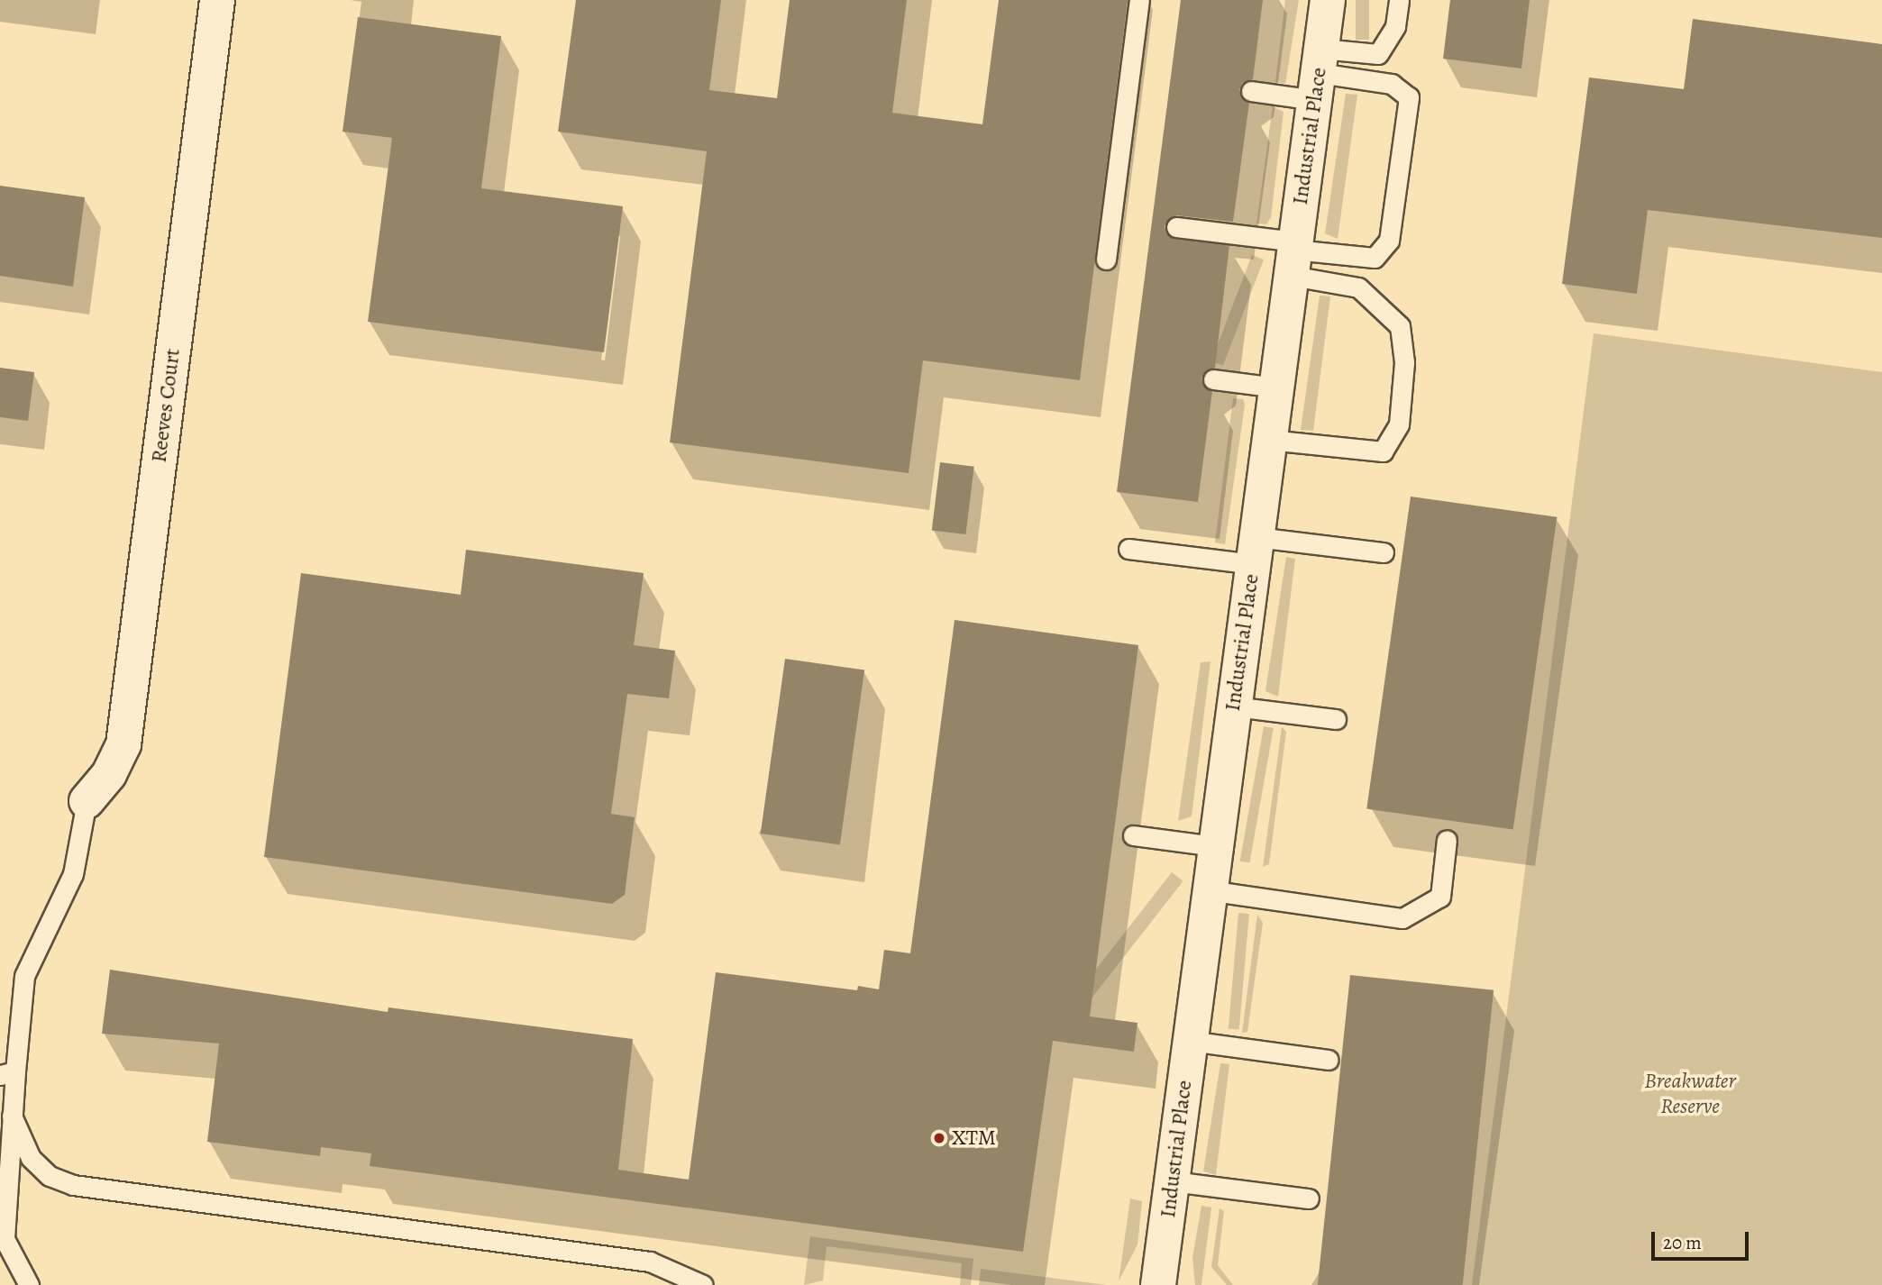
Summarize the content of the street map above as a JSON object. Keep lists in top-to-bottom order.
{
  "streets": {
    "street": ["Industrial Place", "Reeves Court"]
  },
  "parks": ["Breakwater Reserve"],
  "places": ["XTM"],
  "scale_bar": "20 m"
}
